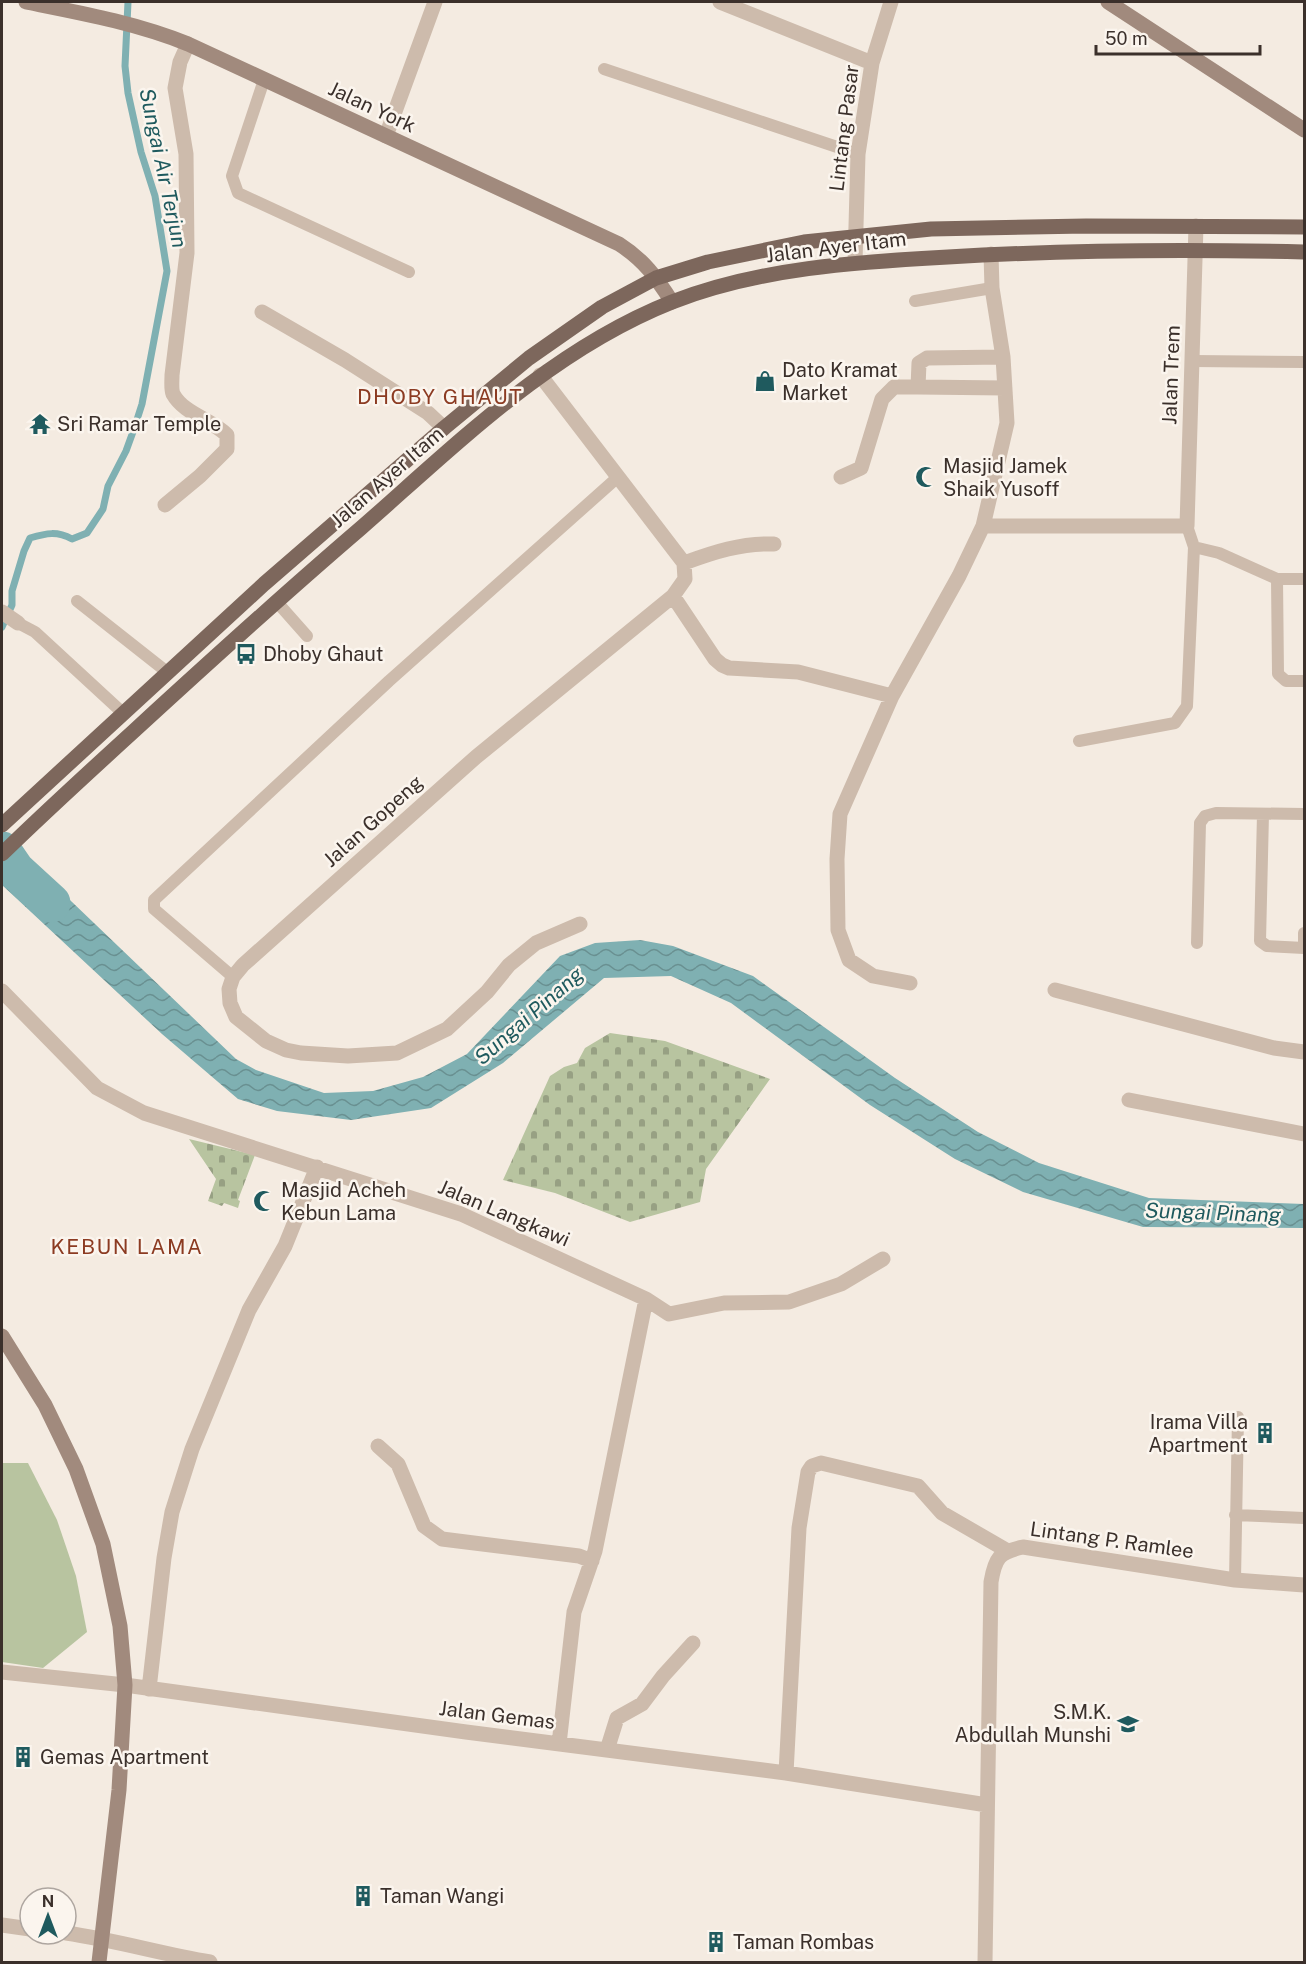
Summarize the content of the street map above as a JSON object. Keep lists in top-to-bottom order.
{
  "streets": {
    "main road": ["Jalan Ayer Itam"],
    "street": [
      "Jalan York",
      "Lintang Pasar",
      "Jalan Trem",
      "Jalan Gopeng",
      "Jalan Langkawi",
      "Lintang P. Ramlee",
      "Jalan Gemas"
    ]
  },
  "crossings": [
    ["Jalan York", "Jalan Ayer Itam"],
    ["Lintang Pasar", "Jalan Ayer Itam"],
    ["Jalan Ayer Itam", "Jalan Trem"],
    ["Lintang P. Ramlee", "Jalan Gemas"]
  ],
  "districts": ["DHOBY GHAUT", "KEBUN LAMA"],
  "water": ["Sungai Air Terjun", "Sungai Pinang"],
  "places": {
    "shop": ["Dato Kramat Market"],
    "temple": ["Sri Ramar Temple"],
    "mosque": ["Masjid Jamek Shaik Yusoff", "Masjid Acheh Kebun Lama"],
    "bus stop": ["Dhoby Ghaut"],
    "building": [
      "Irama Villa Apartment",
      "Gemas Apartment",
      "Taman Wangi",
      "Taman Rombas"
    ],
    "school or university": ["S.M.K. Abdullah Munshi"]
  },
  "scale_bar": "50 m",
  "north": "top"
}
